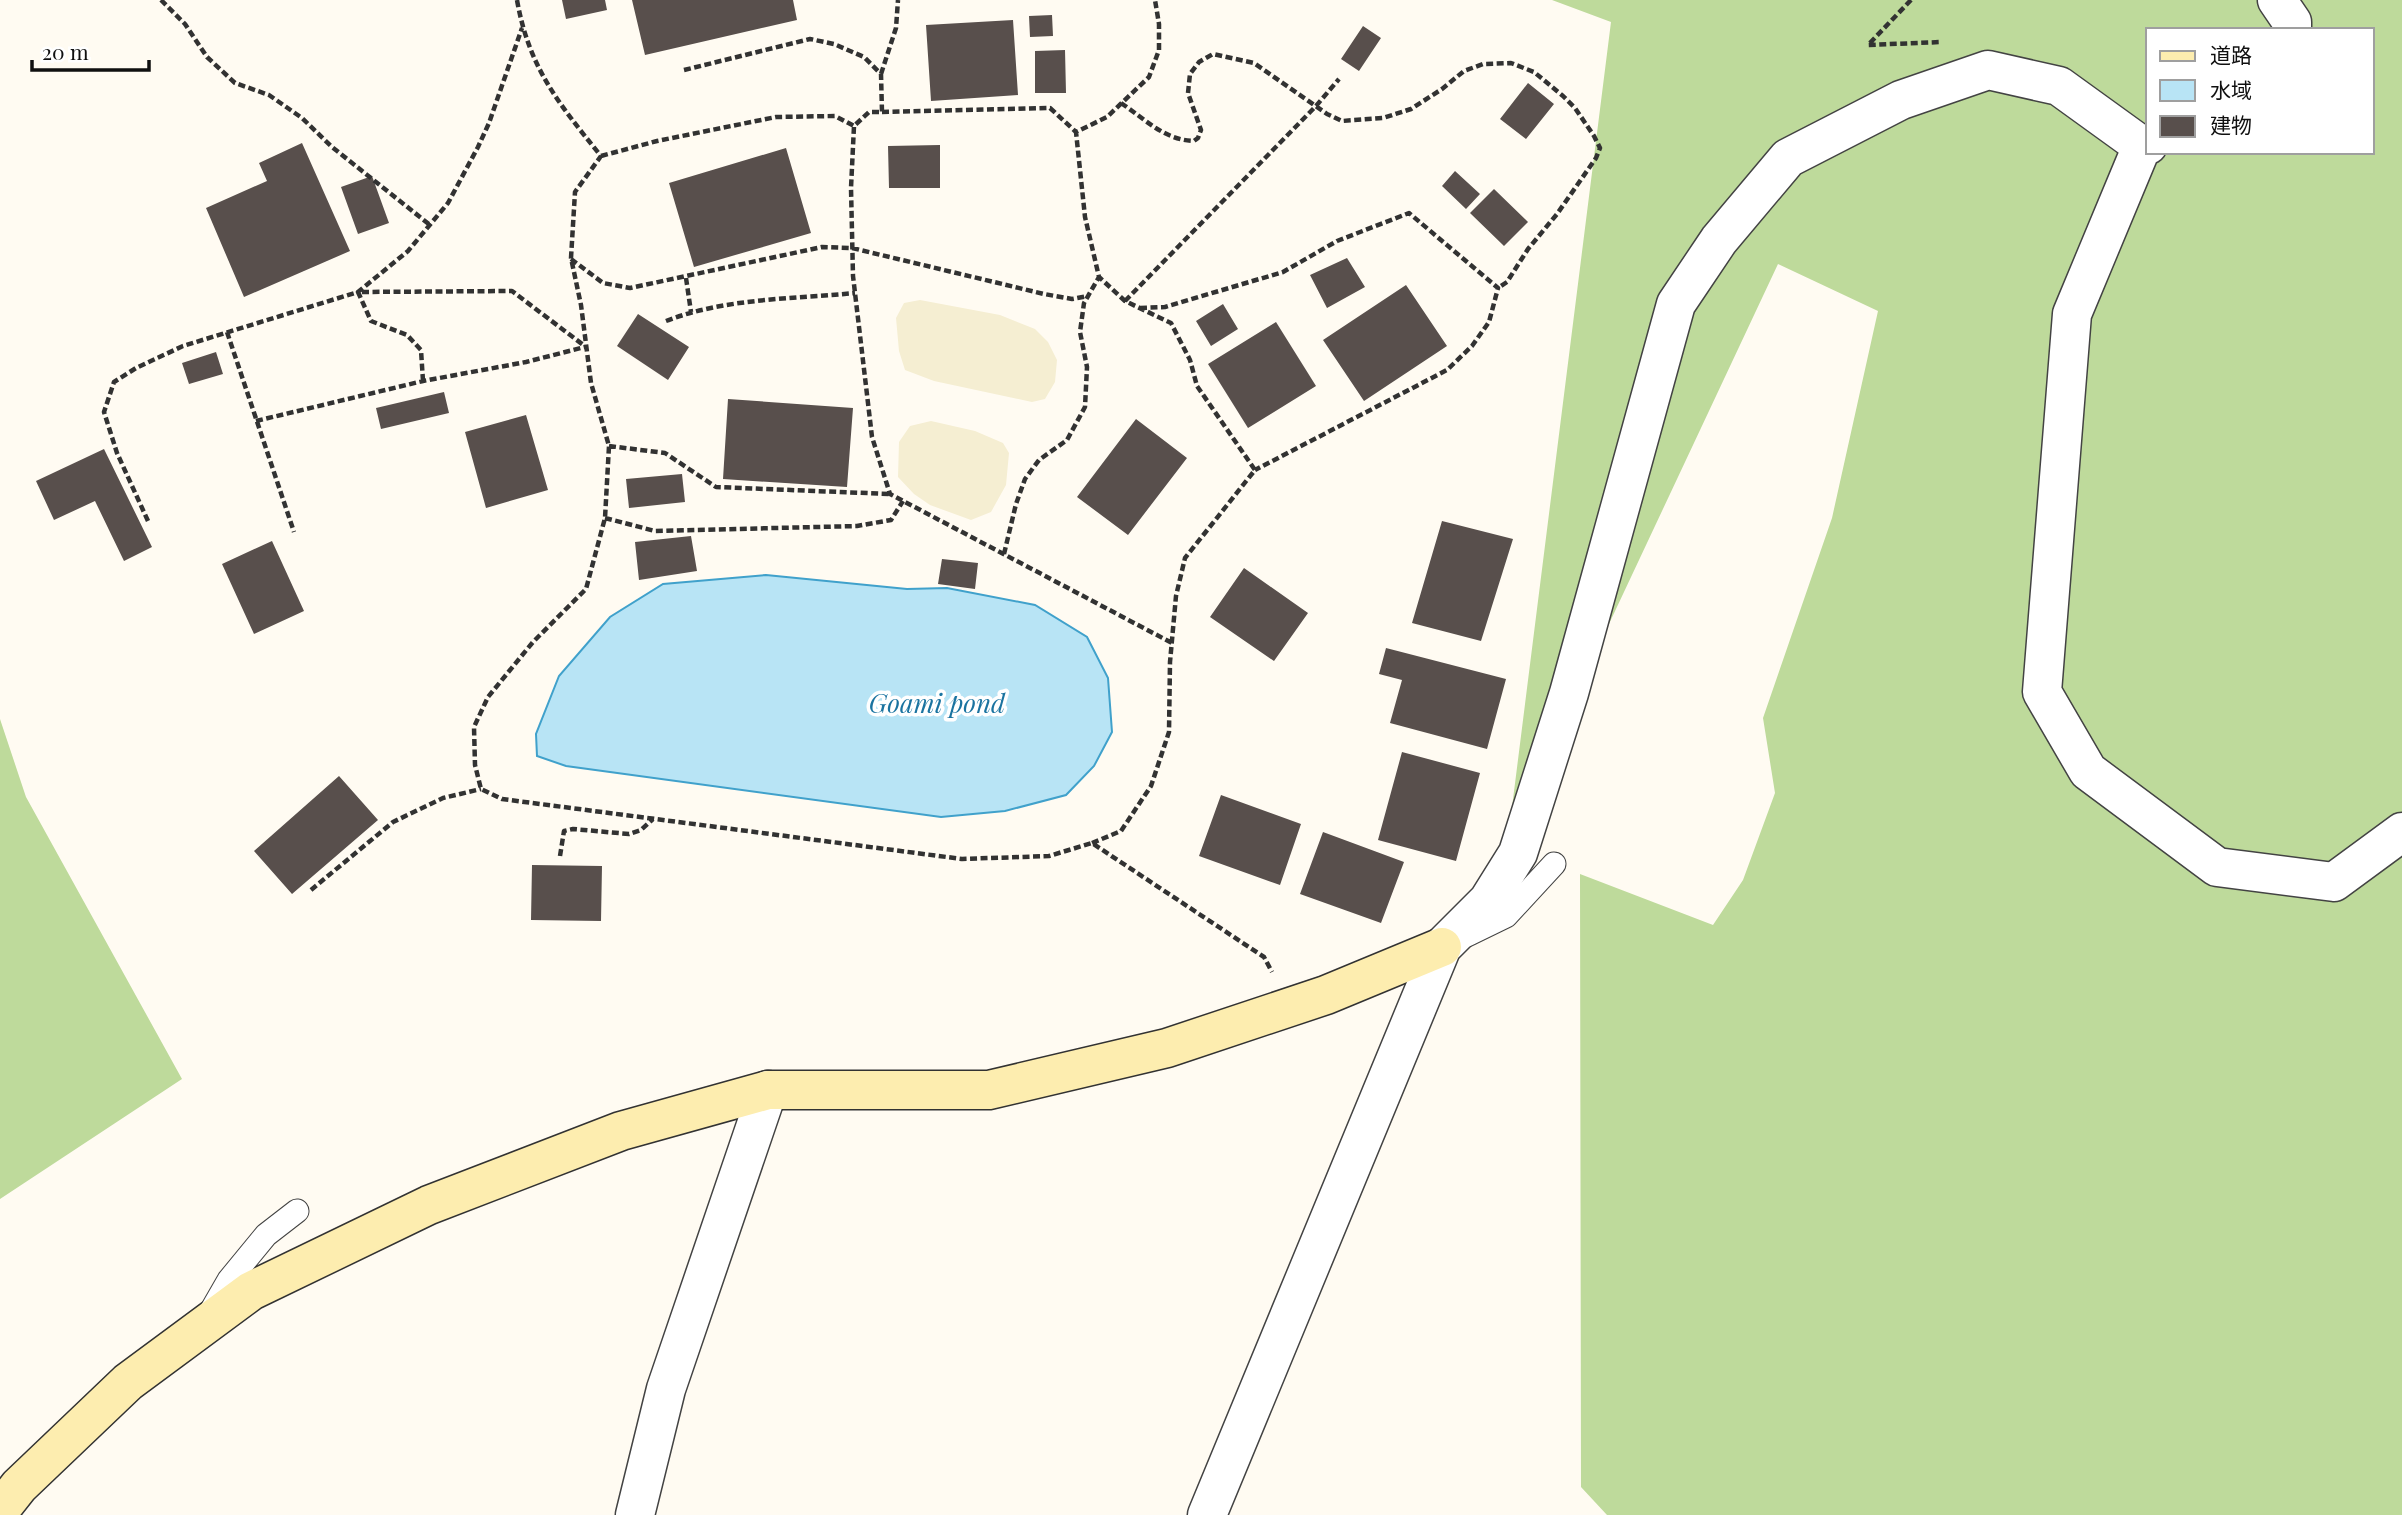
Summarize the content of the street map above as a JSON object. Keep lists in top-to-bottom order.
{
  "water": ["Goami pond"],
  "legend": ["道路", "水域", "建物"],
  "scale_bar": "20 m"
}
